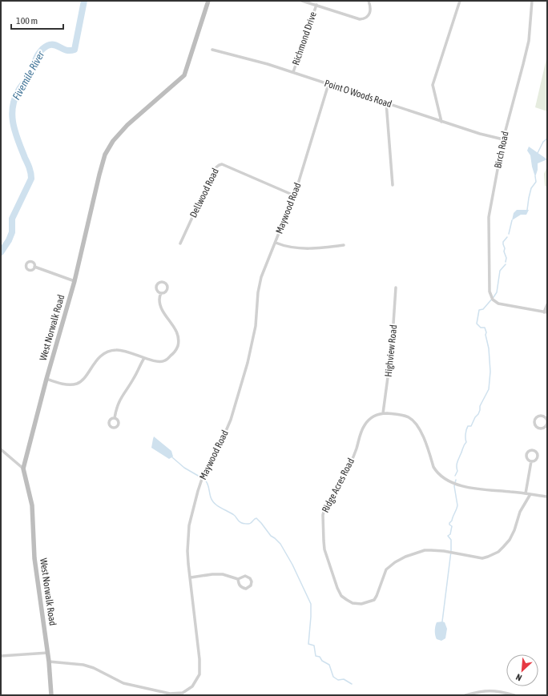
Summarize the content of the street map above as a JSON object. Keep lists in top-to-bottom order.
{
  "streets": {
    "main road": ["West Norwalk Road"],
    "street": [
      "Richmond Drive",
      "Point O Woods Road",
      "Birch Road",
      "Dellwood Road",
      "Maywood Road",
      "Highview Road",
      "Ridge Acres Road"
    ]
  },
  "crossings": [
    ["Richmond Drive", "Point O Woods Road"],
    ["Point O Woods Road", "Birch Road"],
    ["Point O Woods Road", "Maywood Road"],
    ["Dellwood Road", "Maywood Road"],
    ["Maywood Road", "West Norwalk Road"],
    ["Highview Road", "Ridge Acres Road"]
  ],
  "water": ["Fivemile River"],
  "scale_bar": "100 m",
  "north": "bottom left"
}
